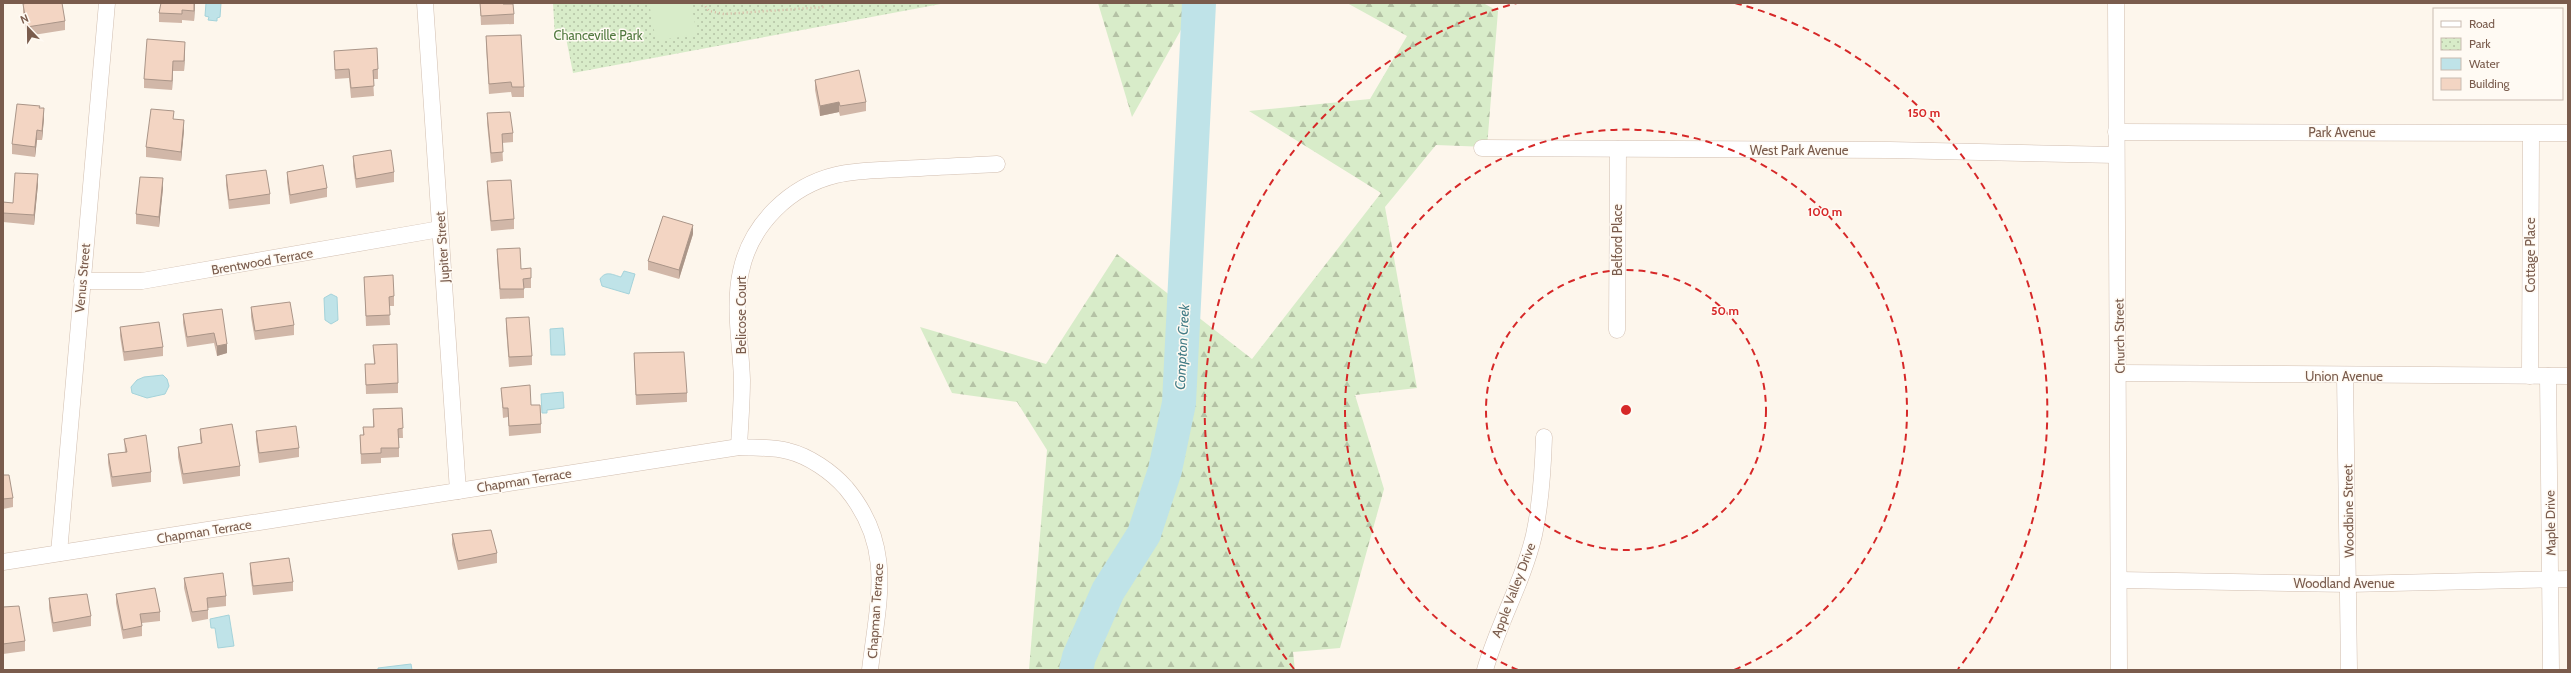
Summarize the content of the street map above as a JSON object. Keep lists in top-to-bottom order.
{
  "streets": {
    "street": [
      "Park Avenue",
      "West Park Avenue",
      "Belford Place",
      "Jupiter Street",
      "Cottage Place",
      "Brentwood Terrace",
      "Venus Street",
      "Belicose Court",
      "Church Street",
      "Union Avenue",
      "Chapman Terrace",
      "Woodbine Street",
      "Maple Drive",
      "Woodland Avenue",
      "Apple Valley Drive"
    ]
  },
  "crossings": [
    ["Park Avenue", "Cottage Place"],
    ["Park Avenue", "Church Street"],
    ["West Park Avenue", "Belford Place"],
    ["West Park Avenue", "Church Street"],
    ["Jupiter Street", "Brentwood Terrace"],
    ["Jupiter Street", "Chapman Terrace"],
    ["Cottage Place", "Union Avenue"],
    ["Brentwood Terrace", "Venus Street"],
    ["Venus Street", "Chapman Terrace"],
    ["Belicose Court", "Chapman Terrace"],
    ["Church Street", "Union Avenue"],
    ["Church Street", "Woodland Avenue"],
    ["Union Avenue", "Woodbine Street"],
    ["Union Avenue", "Maple Drive"],
    ["Woodbine Street", "Woodland Avenue"],
    ["Maple Drive", "Woodland Avenue"]
  ],
  "water": ["Compton Creek"],
  "parks": ["Chanceville Park"],
  "legend": [
    "Road",
    "Park",
    "Water",
    "Building"
  ],
  "north": "top",
  "rings": ["150 m", "100 m", "50 m"]
}
